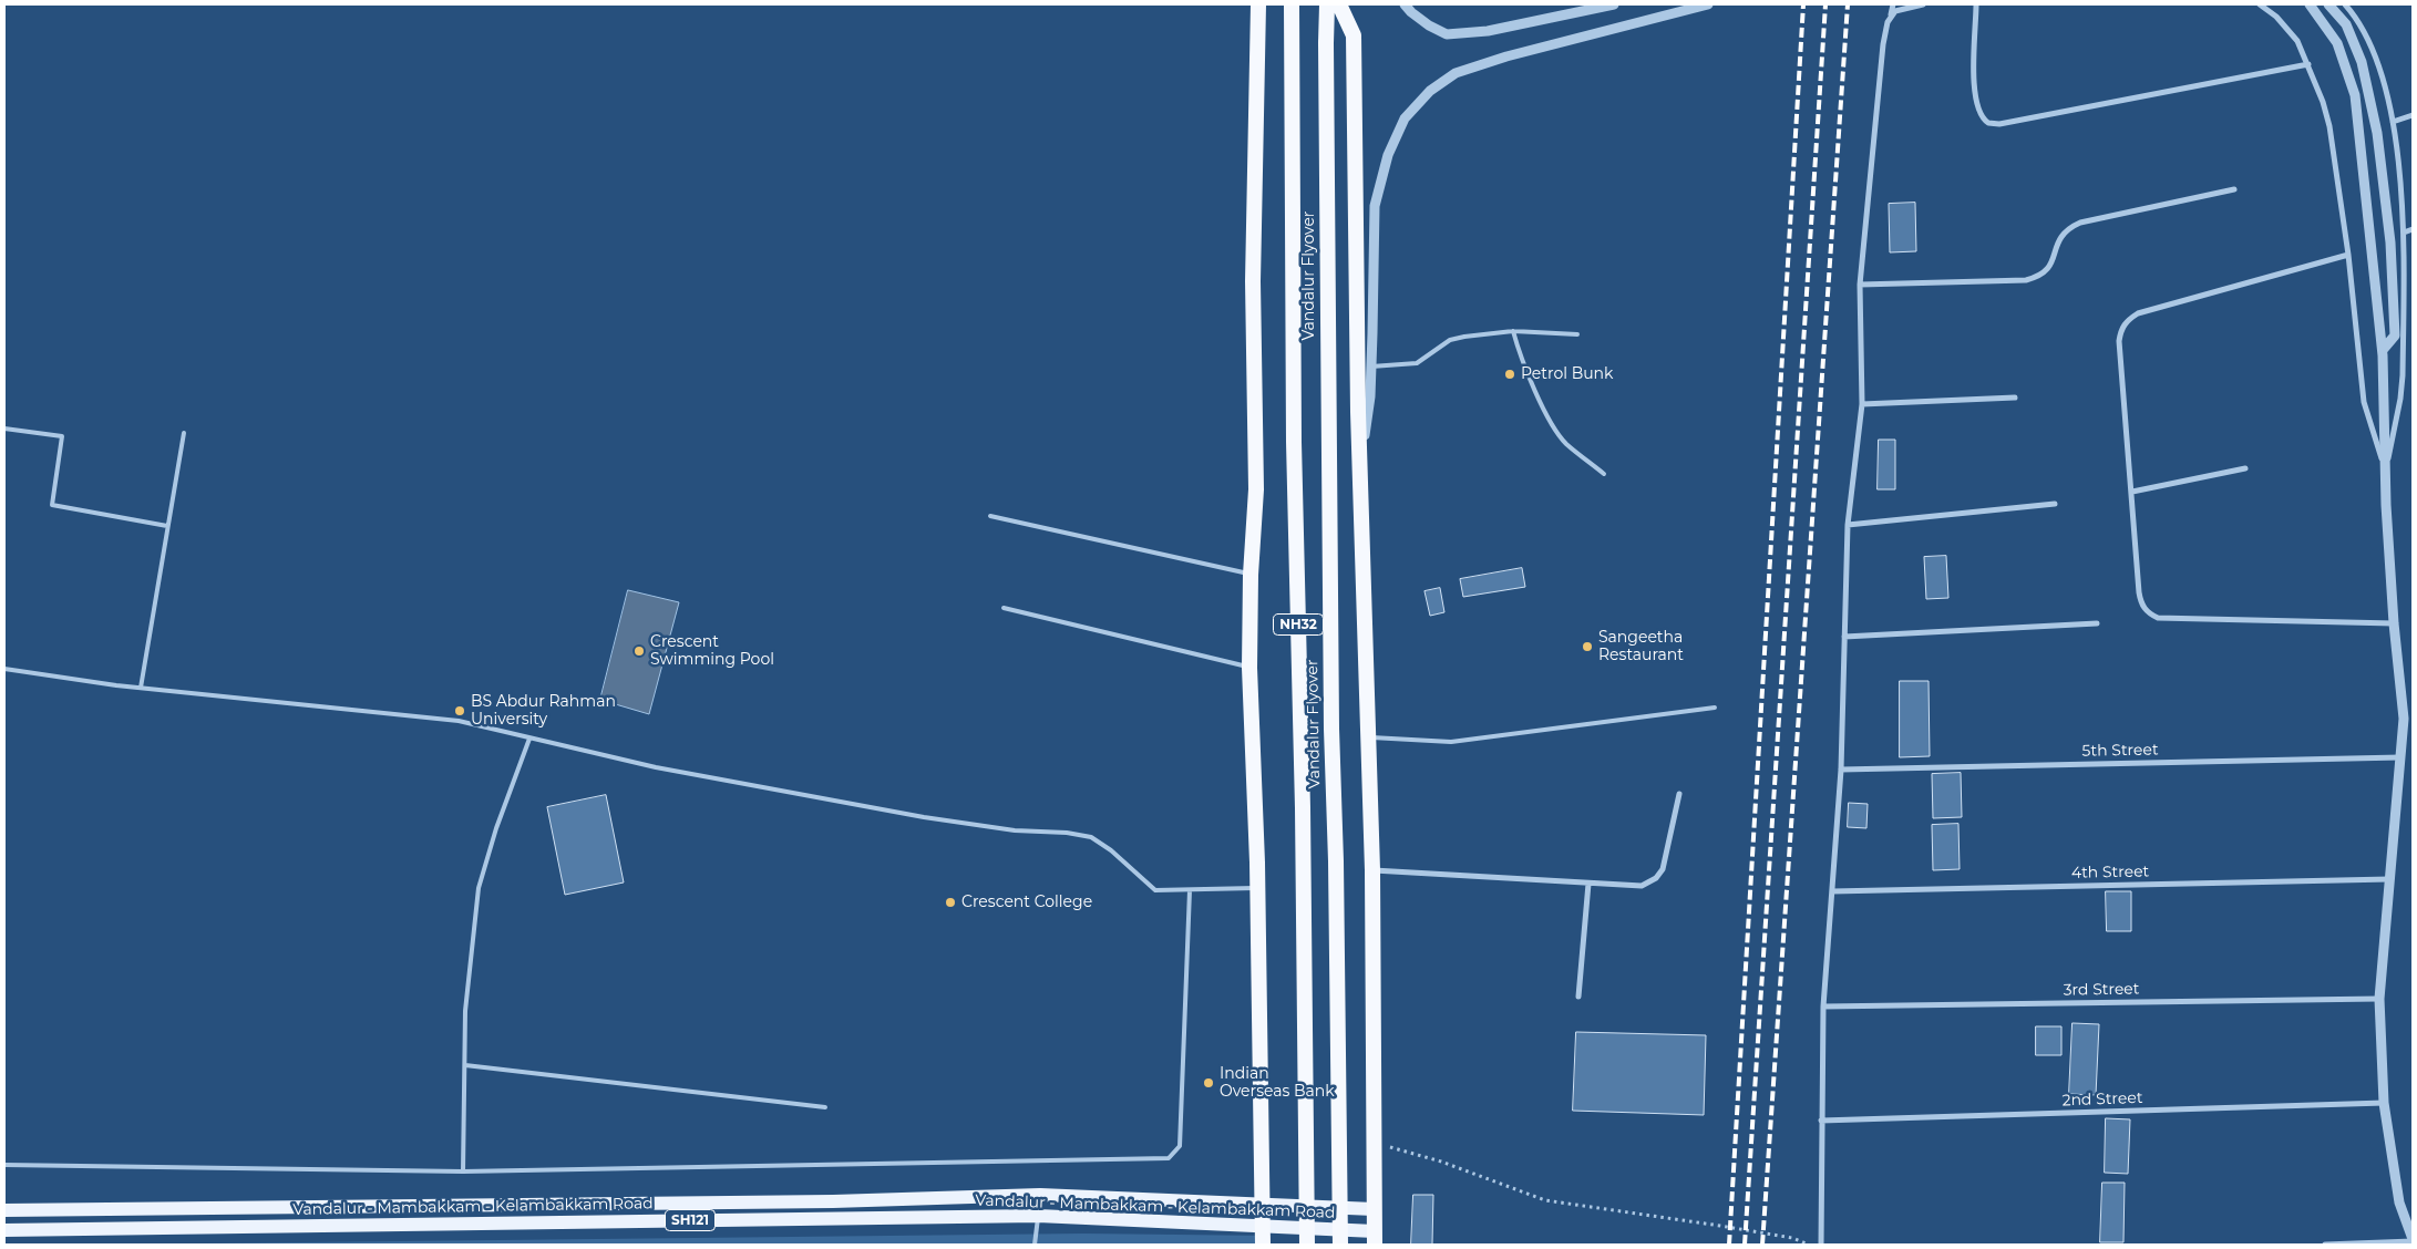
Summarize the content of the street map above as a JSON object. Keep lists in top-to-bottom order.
{
  "streets": {
    "highway": ["Vandalur Flyover", "NH32"],
    "main road": ["Vandalur - Mambakkam - Kelambakkam Road", "SH121"],
    "street": [
      "5th Street",
      "4th Street",
      "3rd Street",
      "2nd Street"
    ]
  },
  "places": [
    "Petrol Bunk",
    "Sangeetha Restaurant",
    "Crescent Swimming Pool",
    "BS Abdur Rahman University",
    "Crescent College",
    "Indian Overseas Bank"
  ]
}
